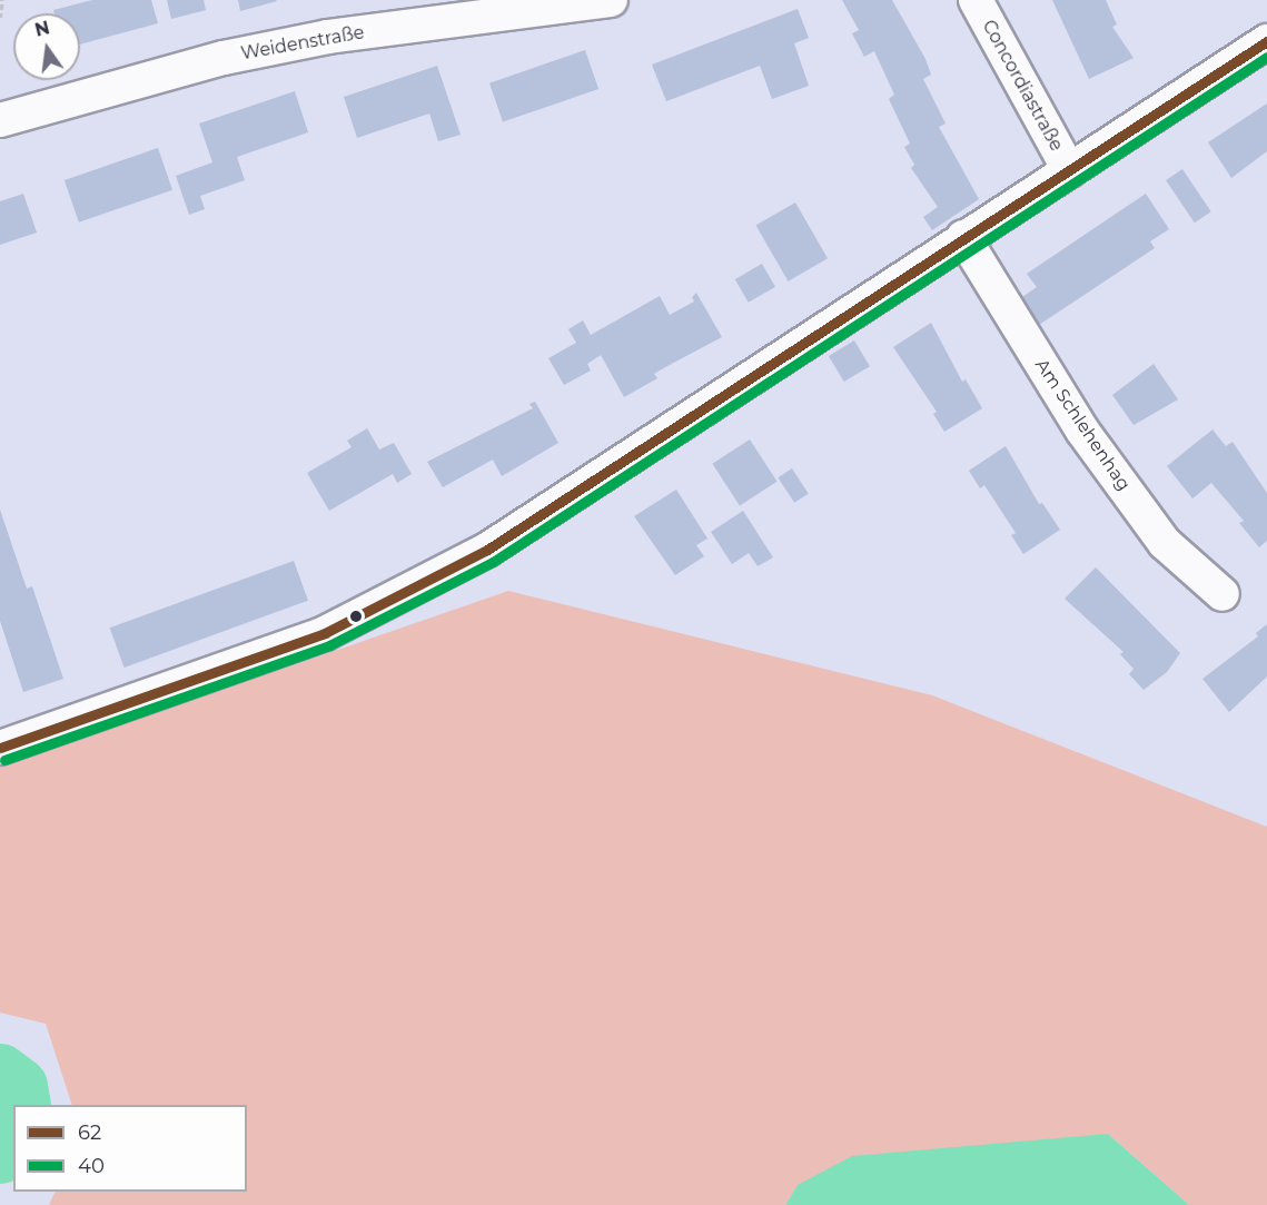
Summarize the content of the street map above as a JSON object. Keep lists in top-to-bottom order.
{
  "streets": {
    "street": ["Weidenstraße", "Concordiastraße", "Am Schlehenhag"]
  },
  "lines": ["transit line 62", "transit line 40"],
  "legend": ["62", "40"],
  "north": "top"
}
